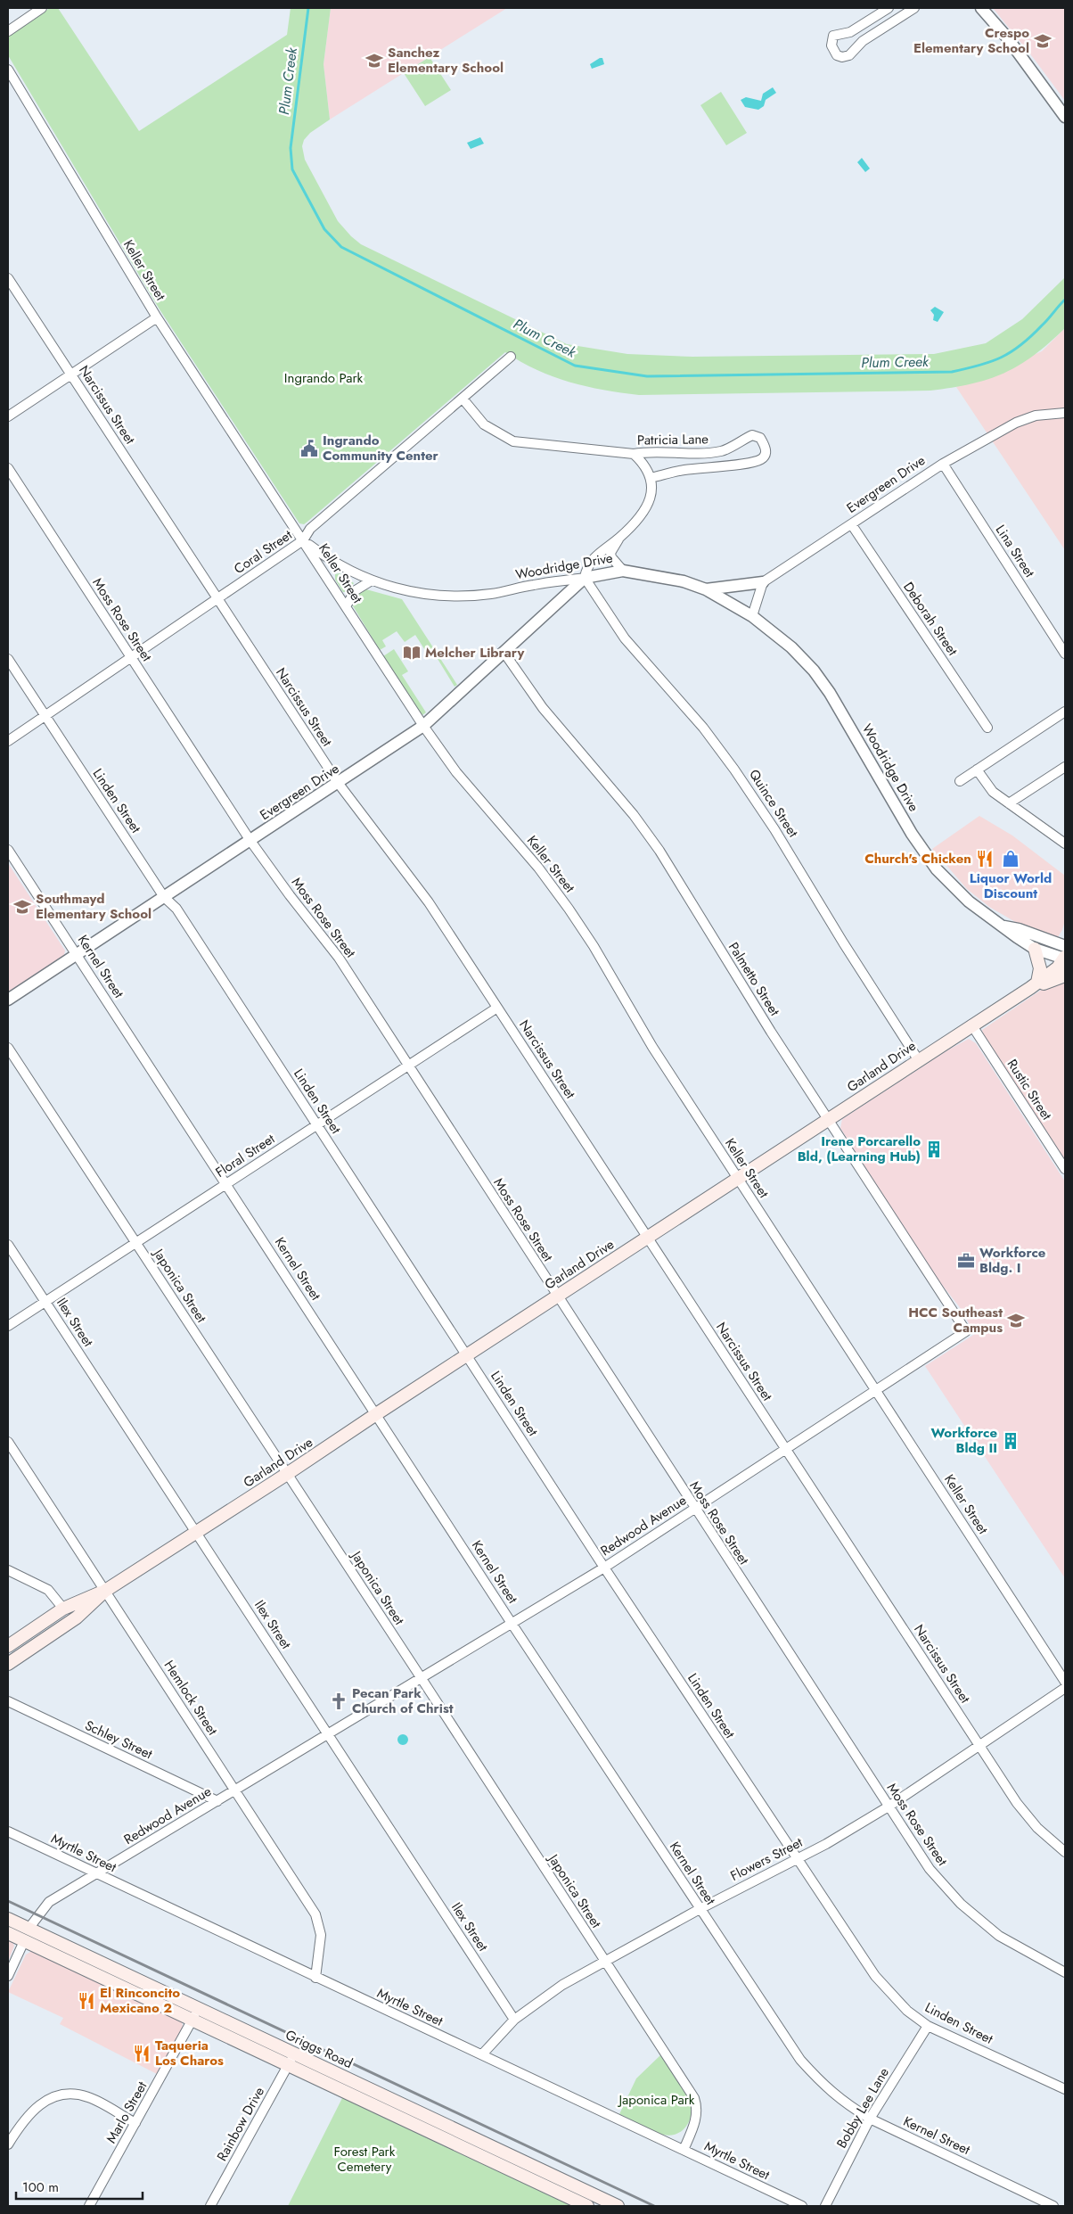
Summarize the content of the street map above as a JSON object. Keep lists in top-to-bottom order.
{
  "streets": {
    "main road": ["Garland Drive", "Griggs Road"],
    "street": [
      "Keller Street",
      "Narcissus Street",
      "Patricia Lane",
      "Evergreen Drive",
      "Lina Street",
      "Coral Street",
      "Woodridge Drive",
      "Deborah Street",
      "Moss Rose Street",
      "Linden Street",
      "Quince Street",
      "Kernel Street",
      "Palmetto Street",
      "Rustic Street",
      "Floral Street",
      "Japonica Street",
      "Ilex Street",
      "Redwood Avenue",
      "Hemlock Street",
      "Schley Street",
      "Myrtle Street",
      "Flowers Street",
      "Bobby Lee Lane",
      "Marlo Street",
      "Rainbow Drive"
    ]
  },
  "crossings": [
    ["Keller Street", "Evergreen Drive"],
    ["Keller Street", "Coral Street"],
    ["Keller Street", "Woodridge Drive"],
    ["Keller Street", "Garland Drive"],
    ["Keller Street", "Redwood Avenue"],
    ["Narcissus Street", "Evergreen Drive"],
    ["Narcissus Street", "Coral Street"],
    ["Narcissus Street", "Garland Drive"],
    ["Narcissus Street", "Floral Street"],
    ["Narcissus Street", "Redwood Avenue"],
    ["Narcissus Street", "Flowers Street"],
    ["Patricia Lane", "Coral Street"],
    ["Evergreen Drive", "Lina Street"],
    ["Evergreen Drive", "Woodridge Drive"],
    ["Evergreen Drive", "Deborah Street"],
    ["Evergreen Drive", "Moss Rose Street"],
    ["Evergreen Drive", "Linden Street"],
    ["Evergreen Drive", "Quince Street"],
    ["Evergreen Drive", "Kernel Street"],
    ["Evergreen Drive", "Palmetto Street"],
    ["Coral Street", "Woodridge Drive"],
    ["Coral Street", "Moss Rose Street"],
    ["Coral Street", "Linden Street"],
    ["Woodridge Drive", "Quince Street"],
    ["Woodridge Drive", "Garland Drive"],
    ["Moss Rose Street", "Garland Drive"],
    ["Moss Rose Street", "Floral Street"],
    ["Moss Rose Street", "Redwood Avenue"],
    ["Moss Rose Street", "Flowers Street"],
    ["Linden Street", "Garland Drive"],
    ["Linden Street", "Floral Street"],
    ["Linden Street", "Redwood Avenue"],
    ["Linden Street", "Flowers Street"],
    ["Linden Street", "Bobby Lee Lane"],
    ["Quince Street", "Garland Drive"],
    ["Kernel Street", "Garland Drive"],
    ["Kernel Street", "Floral Street"],
    ["Kernel Street", "Redwood Avenue"],
    ["Kernel Street", "Flowers Street"],
    ["Kernel Street", "Bobby Lee Lane"],
    ["Palmetto Street", "Garland Drive"],
    ["Palmetto Street", "Redwood Avenue"],
    ["Garland Drive", "Rustic Street"],
    ["Garland Drive", "Japonica Street"],
    ["Garland Drive", "Ilex Street"],
    ["Garland Drive", "Hemlock Street"],
    ["Floral Street", "Japonica Street"],
    ["Floral Street", "Ilex Street"],
    ["Japonica Street", "Redwood Avenue"],
    ["Japonica Street", "Myrtle Street"],
    ["Japonica Street", "Flowers Street"],
    ["Ilex Street", "Redwood Avenue"],
    ["Ilex Street", "Flowers Street"],
    ["Redwood Avenue", "Hemlock Street"],
    ["Redwood Avenue", "Schley Street"],
    ["Redwood Avenue", "Myrtle Street"],
    ["Redwood Avenue", "Griggs Road"],
    ["Hemlock Street", "Myrtle Street"],
    ["Myrtle Street", "Flowers Street"],
    ["Griggs Road", "Marlo Street"],
    ["Griggs Road", "Rainbow Drive"]
  ],
  "water": ["Plum Creek"],
  "parks": ["Ingrando Park", "Japonica Park", "Forest Park Cemetery"],
  "places": {
    "school or university": [
      "Crespo Elementary School",
      "Sanchez Elementary School",
      "Southmayd Elementary School",
      "HCC Southeast Campus"
    ],
    "public building": ["Ingrando Community Center"],
    "library": ["Melcher Library"],
    "restaurant": ["Church's Chicken", "El Rinconcito Mexicano 2", "Taqueria Los Charos"],
    "shop": ["Liquor World Discount"],
    "building": ["Irene Porcarello Bld, (Learning Hub)", "Workforce Bldg II"],
    "office": ["Workforce Bldg. I"],
    "church": ["Pecan Park Church of Christ"]
  },
  "scale_bar": "100 m"
}
